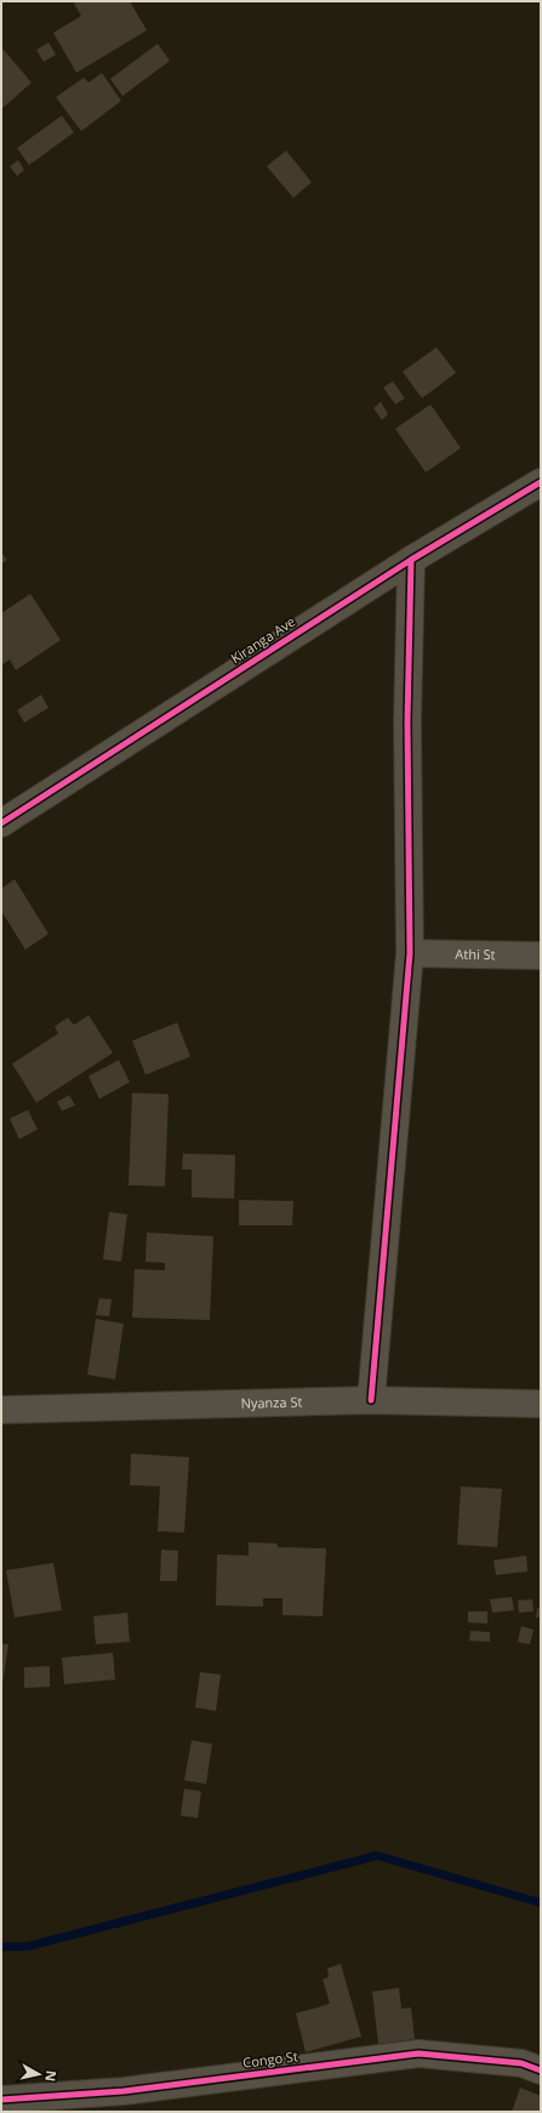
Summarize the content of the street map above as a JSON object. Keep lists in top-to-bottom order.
{
  "streets": {
    "street": [
      "Kiranga Ave",
      "Athi St",
      "Nyanza St",
      "Congo St"
    ]
  },
  "north": "right"
}
